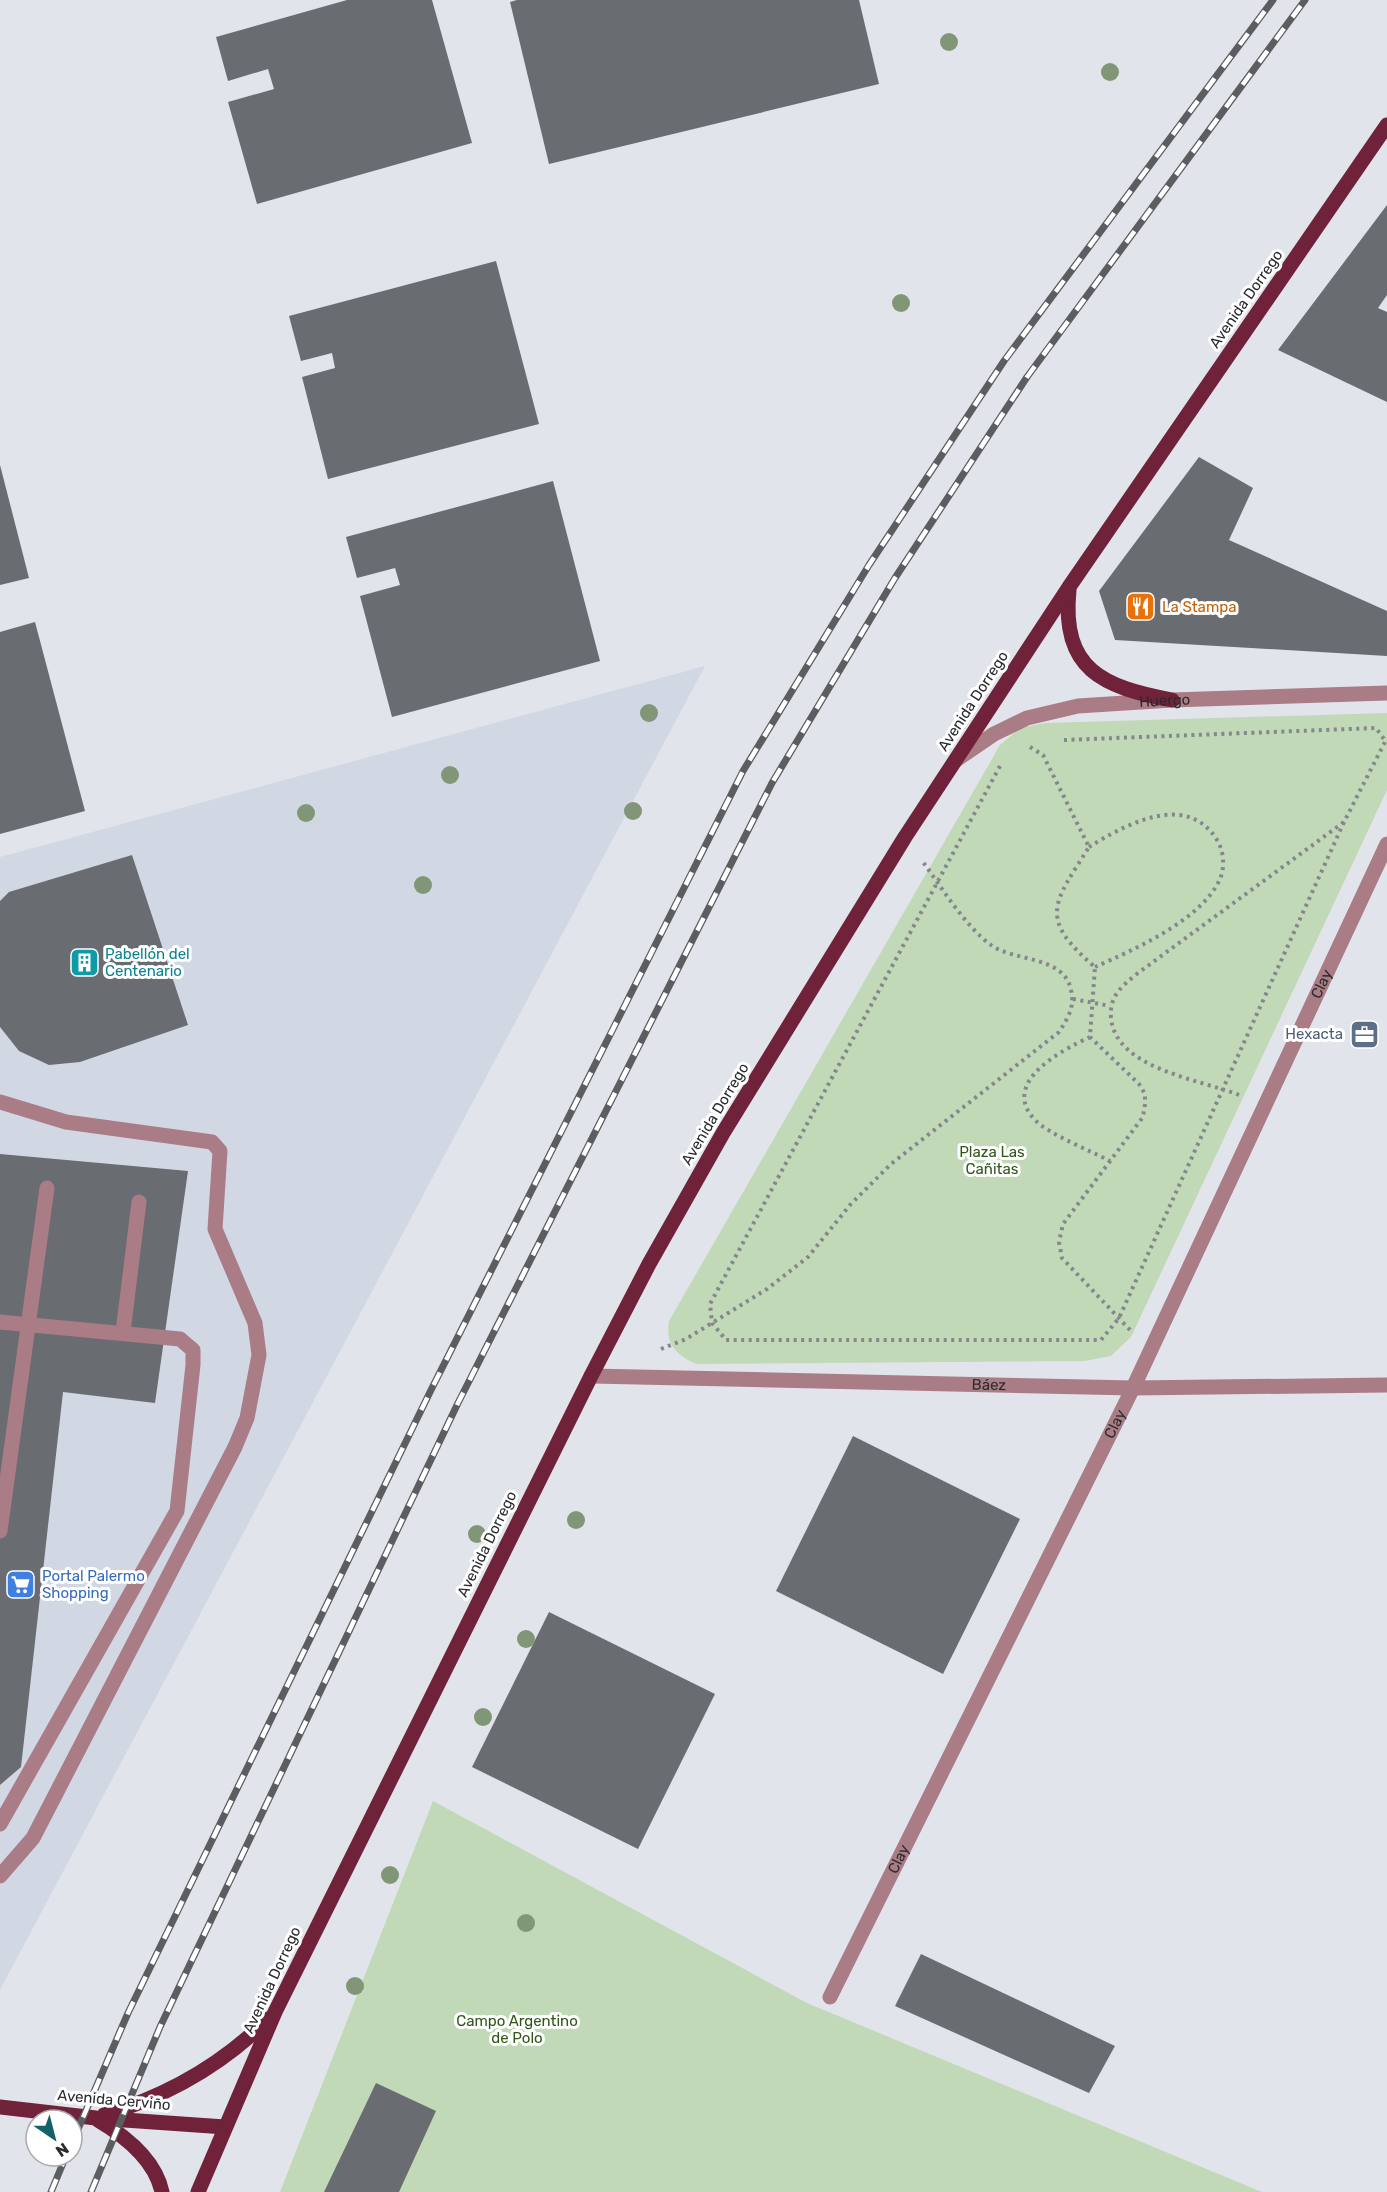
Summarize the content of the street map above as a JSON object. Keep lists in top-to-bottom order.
{
  "streets": {
    "main road": ["Avenida Dorrego", "Avenida Cerviño"],
    "street": ["Huergo", "Clay", "Báez"]
  },
  "crossings": [
    ["Avenida Dorrego", "Huergo"],
    ["Avenida Dorrego", "Báez"],
    ["Avenida Dorrego", "Avenida Cerviño"],
    ["Clay", "Báez"]
  ],
  "parks": ["Plaza Las Cañitas", "Campo Argentino de Polo"],
  "places": {
    "restaurant": ["La Stampa"],
    "building": ["Pabellón del Centenario"],
    "office": ["Hexacta"],
    "supermarket": ["Portal Palermo Shopping"]
  },
  "north": "bottom right"
}
